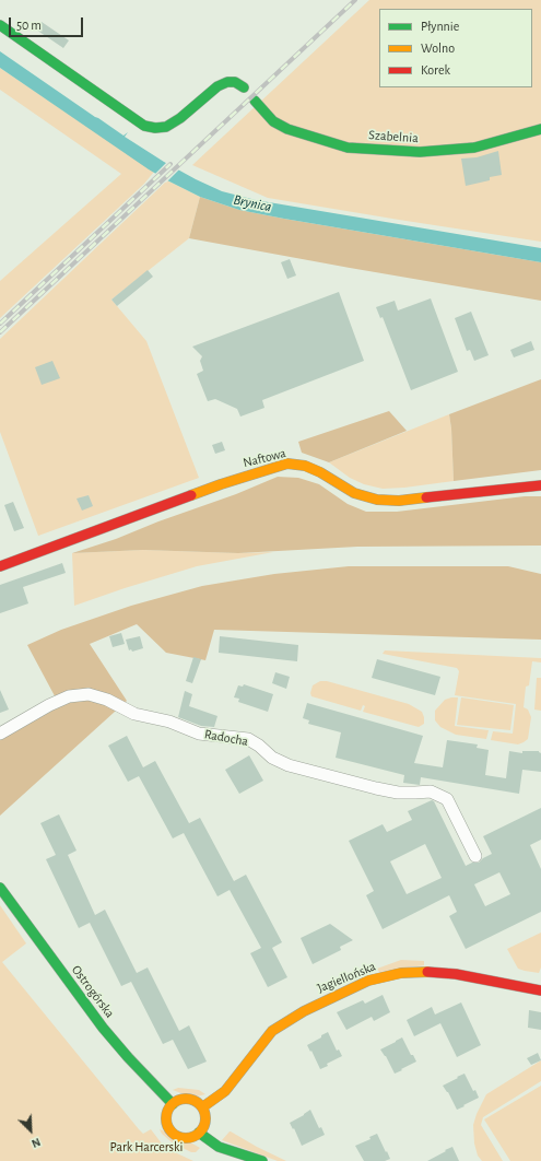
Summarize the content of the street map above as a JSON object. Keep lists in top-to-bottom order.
{
  "streets": {
    "street": [
      "Szabelnia",
      "Naftowa",
      "Radocha",
      "Jagiellońska",
      "Ostrogórska"
    ]
  },
  "crossings": [
    ["Jagiellońska", "Ostrogórska"]
  ],
  "water": ["Brynica"],
  "parks": ["Park Harcerski"],
  "legend": ["Płynnie", "Wolno", "Korek"],
  "scale_bar": "50 m",
  "north": "bottom right"
}
